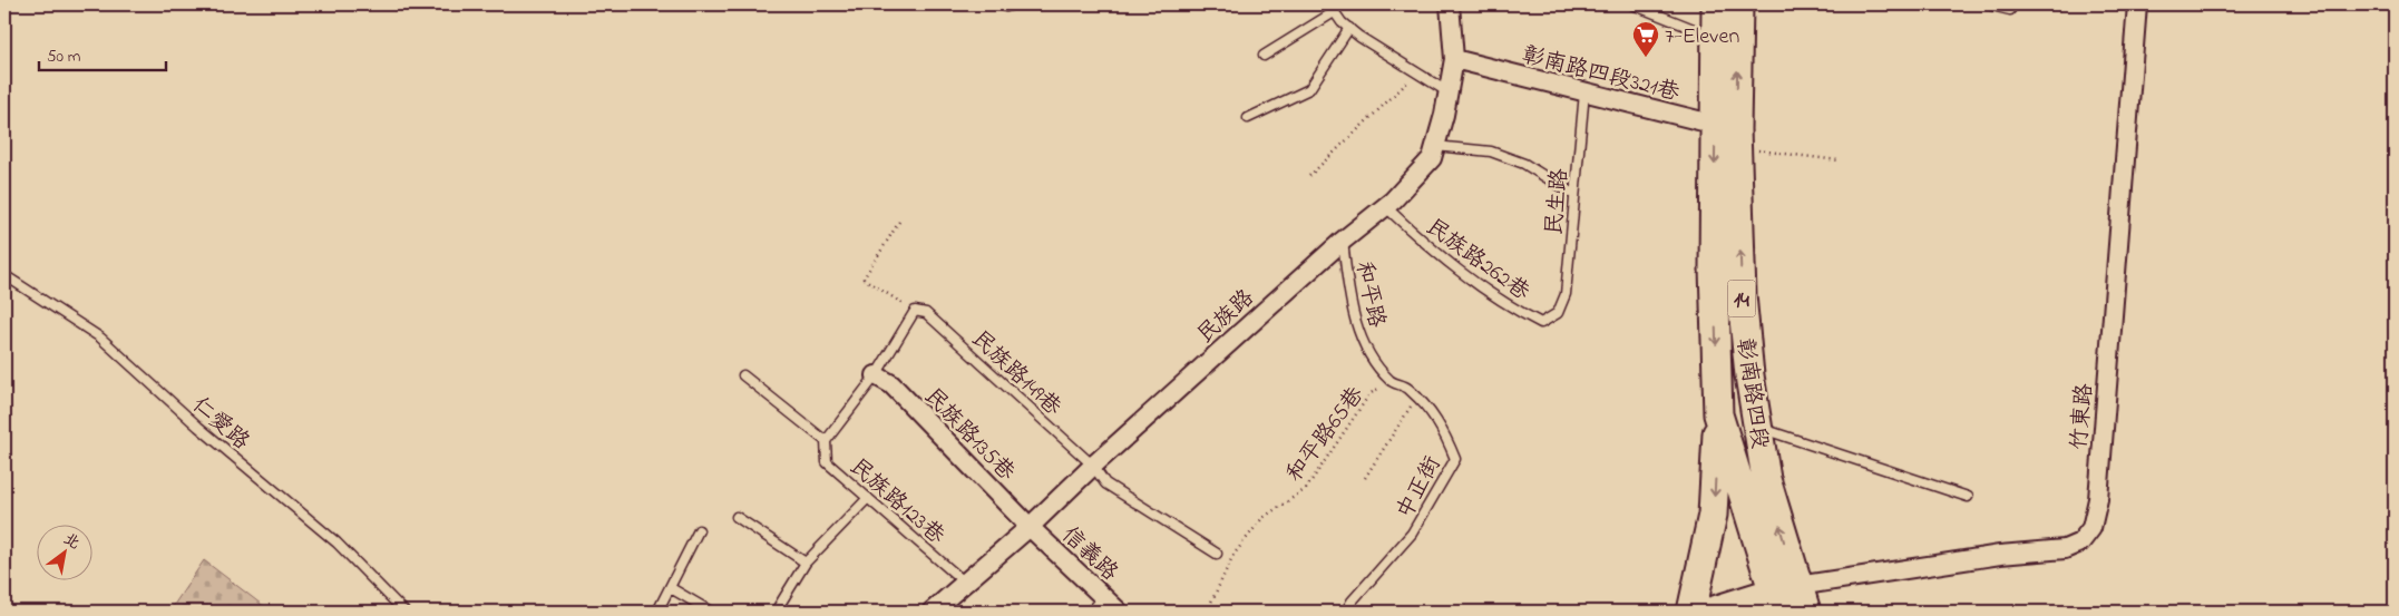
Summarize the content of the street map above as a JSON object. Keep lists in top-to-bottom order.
{
  "streets": {
    "main road": ["14", "彰南路四段"],
    "street": [
      "彰南路四段321巷",
      "民族路",
      "竹東路",
      "民族路135巷",
      "信義路"
    ],
    "lane": [
      "民生路",
      "民族路262巷",
      "和平路",
      "民族路149巷",
      "仁愛路",
      "中正街",
      "民族路123巷"
    ],
    "path": ["和平路65巷"]
  },
  "crossings": [
    ["彰南路四段321巷", "民生路"],
    ["彰南路四段321巷", "民族路"],
    ["彰南路四段321巷", "彰南路四段"],
    ["民生路", "民族路262巷"],
    ["民族路262巷", "民族路"],
    ["和平路", "民族路"],
    ["和平路", "和平路65巷"],
    ["和平路", "中正街"],
    ["民族路", "民族路149巷"],
    ["民族路", "民族路135巷"],
    ["民族路", "民族路123巷"],
    ["民族路", "信義路"],
    ["彰南路四段", "竹東路"],
    ["民族路135巷", "信義路"],
    ["和平路65巷", "中正街"]
  ],
  "places": {
    "supermarket": ["7-Eleven"]
  },
  "scale_bar": "50 m",
  "north": "top right"
}
